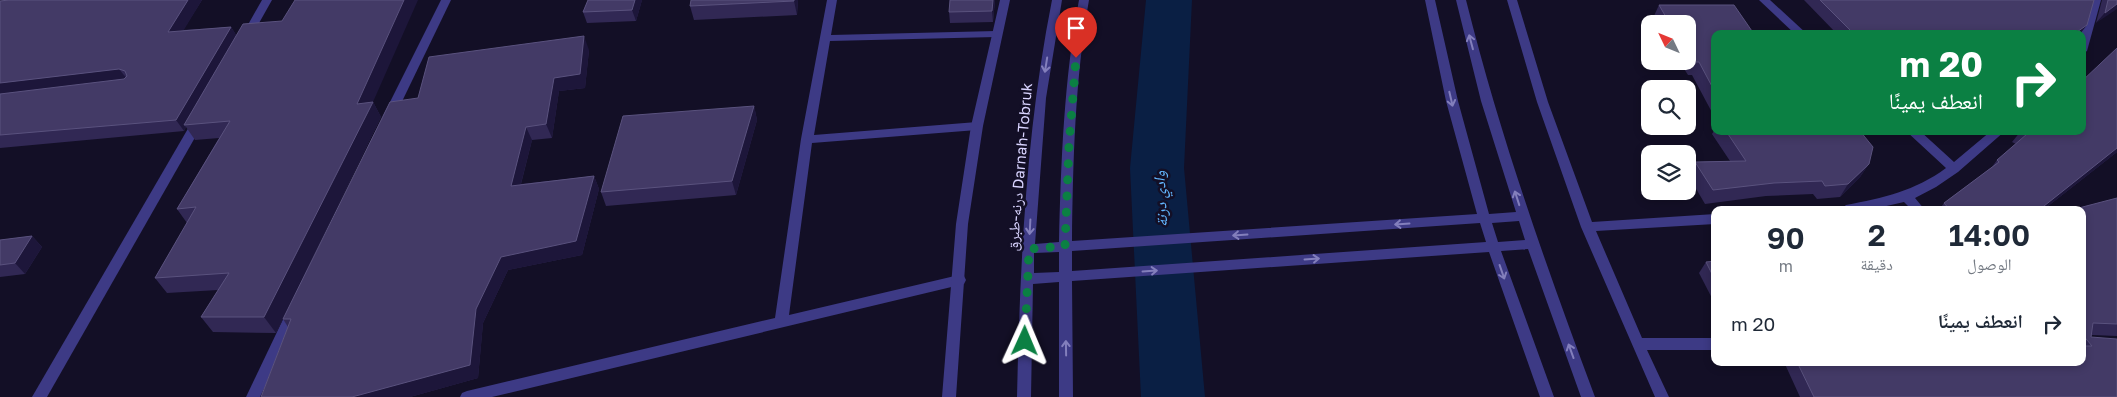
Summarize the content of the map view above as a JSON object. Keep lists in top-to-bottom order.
{
  "streets": {
    "street": ["درنه-طبرق Darnah-Tobruk"]
  },
  "water": ["وادي درنة"],
  "north": "top left",
  "page": {
    "turn": ["20 m", "انعطف يمينًا"],
    "eta": [
      "14:00",
      "الوصول",
      "2",
      "دقيقة",
      "90",
      "m"
    ],
    "list": [
      {
        "name": "انعطف يمينًا",
        "value": "20 m"
      }
    ]
  }
}
